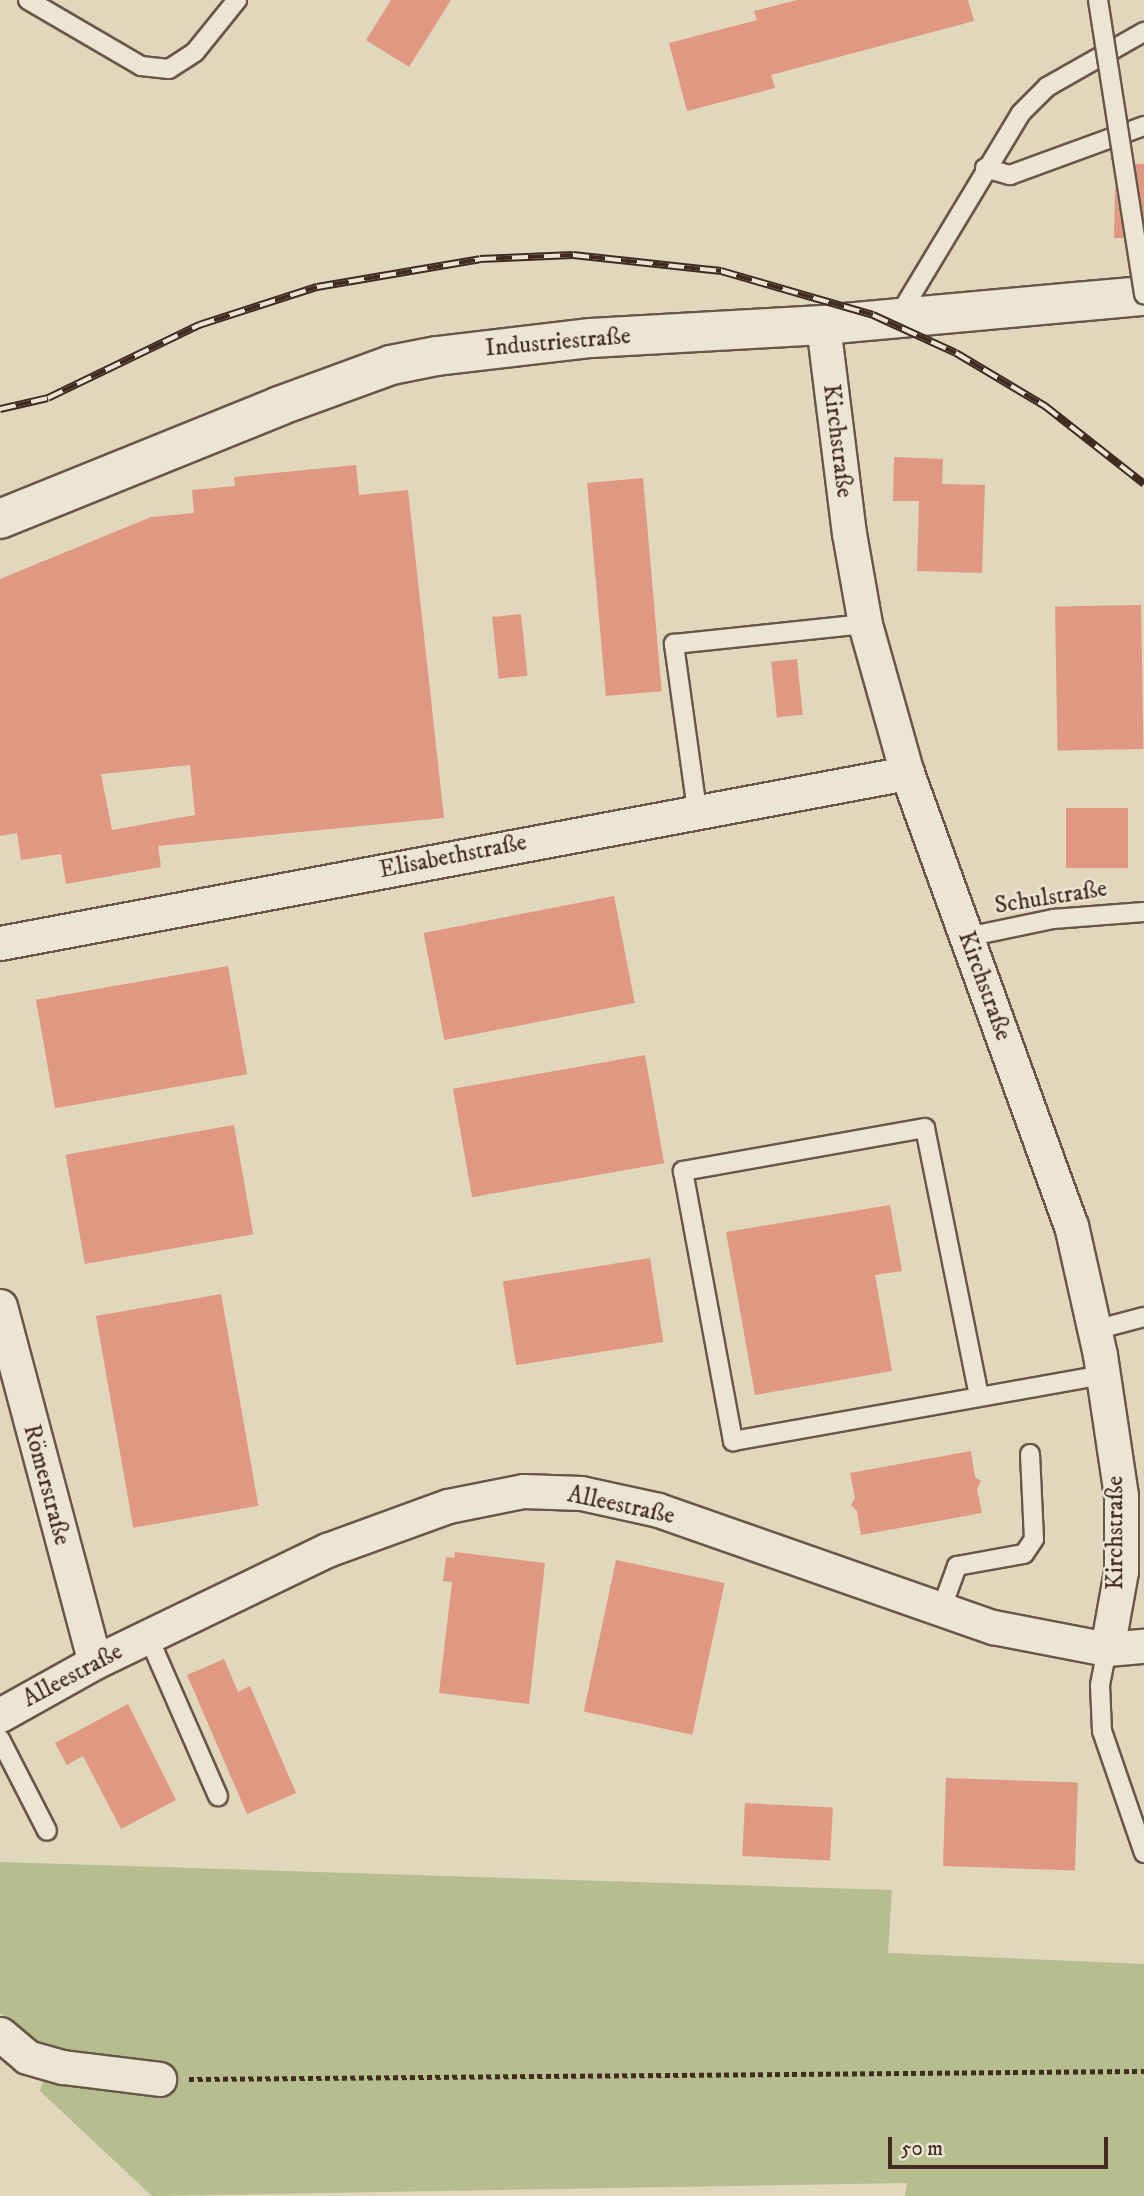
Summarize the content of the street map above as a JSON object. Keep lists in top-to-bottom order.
{
  "streets": {
    "main road": ["Industriestraße"],
    "street": [
      "Kirchstraße",
      "Elisabethstraße",
      "Römerstraße",
      "Alleestraße"
    ],
    "lane": ["Schulstraße"]
  },
  "crossings": [
    ["Industriestraße", "Kirchstraße"],
    ["Kirchstraße", "Elisabethstraße"],
    ["Kirchstraße", "Schulstraße"],
    ["Kirchstraße", "Alleestraße"],
    ["Römerstraße", "Alleestraße"]
  ],
  "scale_bar": "50 m"
}
